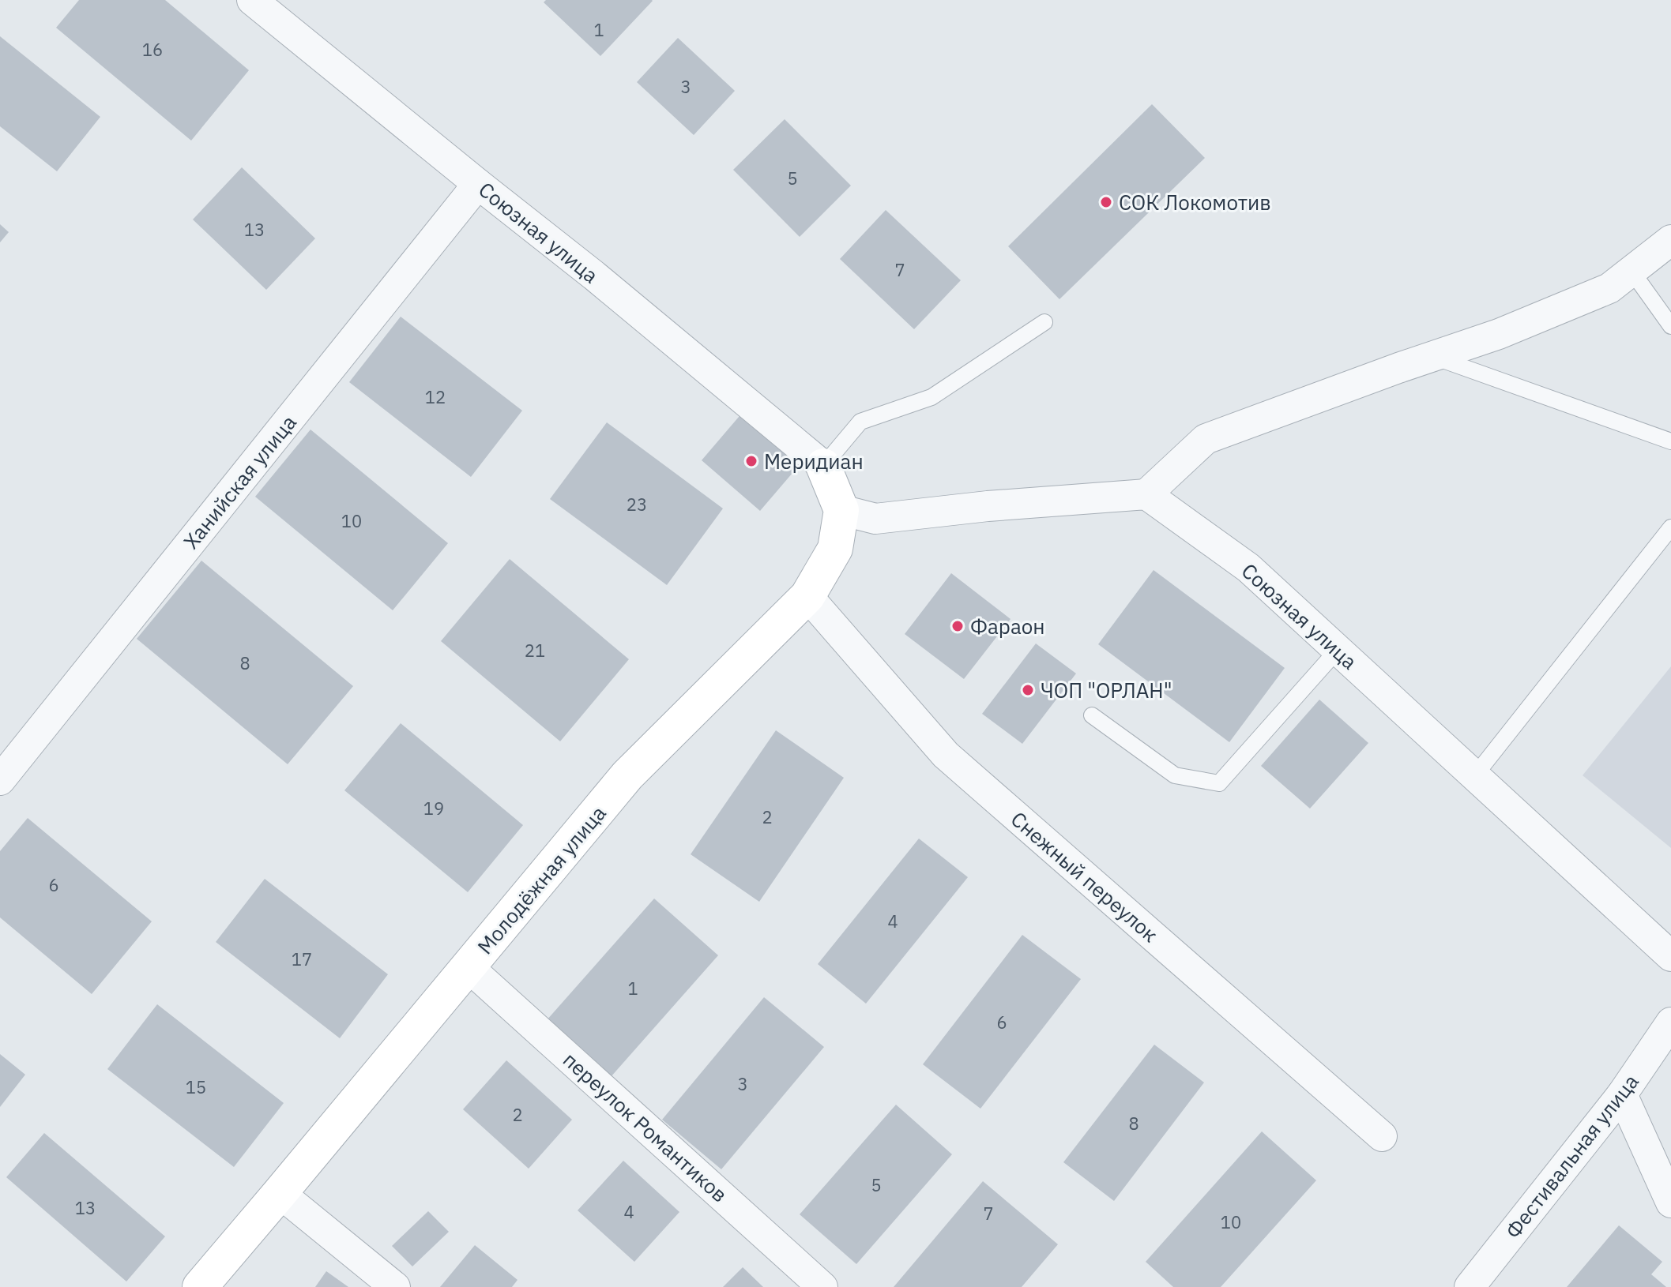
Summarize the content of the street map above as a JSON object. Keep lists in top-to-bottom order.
{
  "streets": {
    "street": [
      "Союзная улица",
      "Ханийская улица",
      "Снежный переулок",
      "Молодёжная улица",
      "переулок Романтиков",
      "Фестивальная улица"
    ]
  },
  "crossings": [
    ["Союзная улица", "Ханийская улица"],
    ["Снежный переулок", "Молодёжная улица"],
    ["Молодёжная улица", "переулок Романтиков"]
  ],
  "places": [
    "СОК Локомотив",
    "Меридиан",
    "Фараон",
    "ЧОП \"ОРЛАН\""
  ],
  "house_numbers": [
    "1",
    "16",
    "3",
    "5",
    "13",
    "7",
    "12",
    "23",
    "10",
    "21",
    "8",
    "19",
    "2",
    "6",
    "4",
    "17",
    "1",
    "6",
    "3",
    "15",
    "2",
    "8",
    "5",
    "13",
    "4",
    "7",
    "10"
  ]
}
